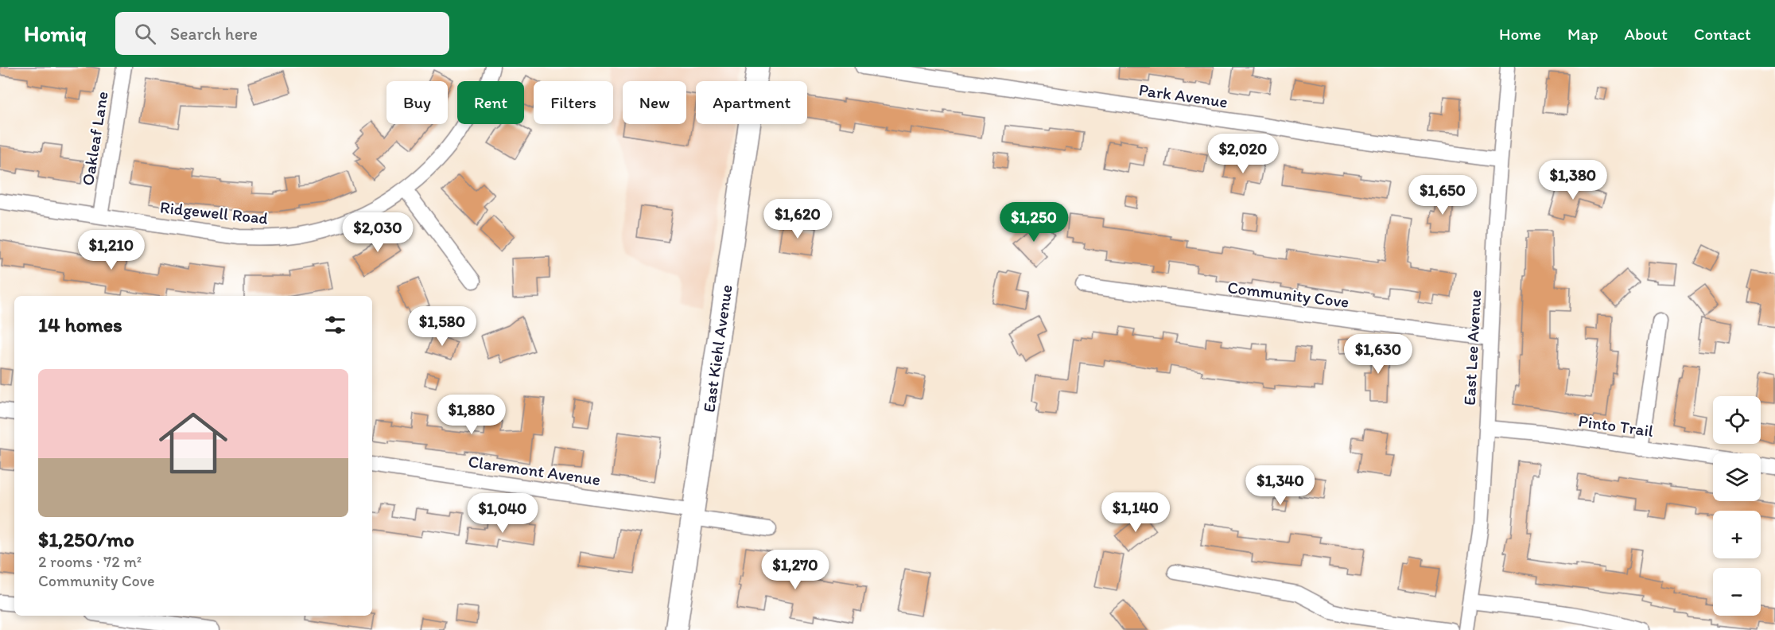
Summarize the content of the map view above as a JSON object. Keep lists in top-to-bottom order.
{
  "streets": {
    "main road": ["East Kiehl Avenue"],
    "street": [
      "Park Avenue",
      "Oakleaf Lane",
      "Ridgewell Road",
      "Community Cove",
      "East Lee Avenue",
      "Pinto Trail",
      "Claremont Avenue"
    ]
  },
  "crossings": [
    ["Park Avenue", "East Lee Avenue"],
    ["Oakleaf Lane", "Ridgewell Road"],
    ["Community Cove", "East Lee Avenue"],
    ["East Lee Avenue", "Pinto Trail"],
    ["East Kiehl Avenue", "Claremont Avenue"]
  ],
  "page": {
    "header": "Homiq",
    "search": "Search here",
    "nav": [
      "Home",
      "Map",
      "About",
      "Contact"
    ],
    "chip": [
      "Buy",
      "Rent",
      "Filters",
      "New",
      "Apartment"
    ],
    "price": [
      "$2,020",
      "$1,380",
      "$1,650",
      "$1,620",
      "$1,250",
      "$2,030",
      "$1,210",
      "$1,580",
      "$1,630",
      "$1,880",
      "$1,340",
      "$1,140",
      "$1,040",
      "$1,270"
    ],
    "heading": "14 homes",
    "list": [
      {
        "name": "$1,250/mo",
        "note": "2 rooms · 72 m² · Community Cove"
      }
    ],
    "map_buttons": ["+", "−"]
  }
}
